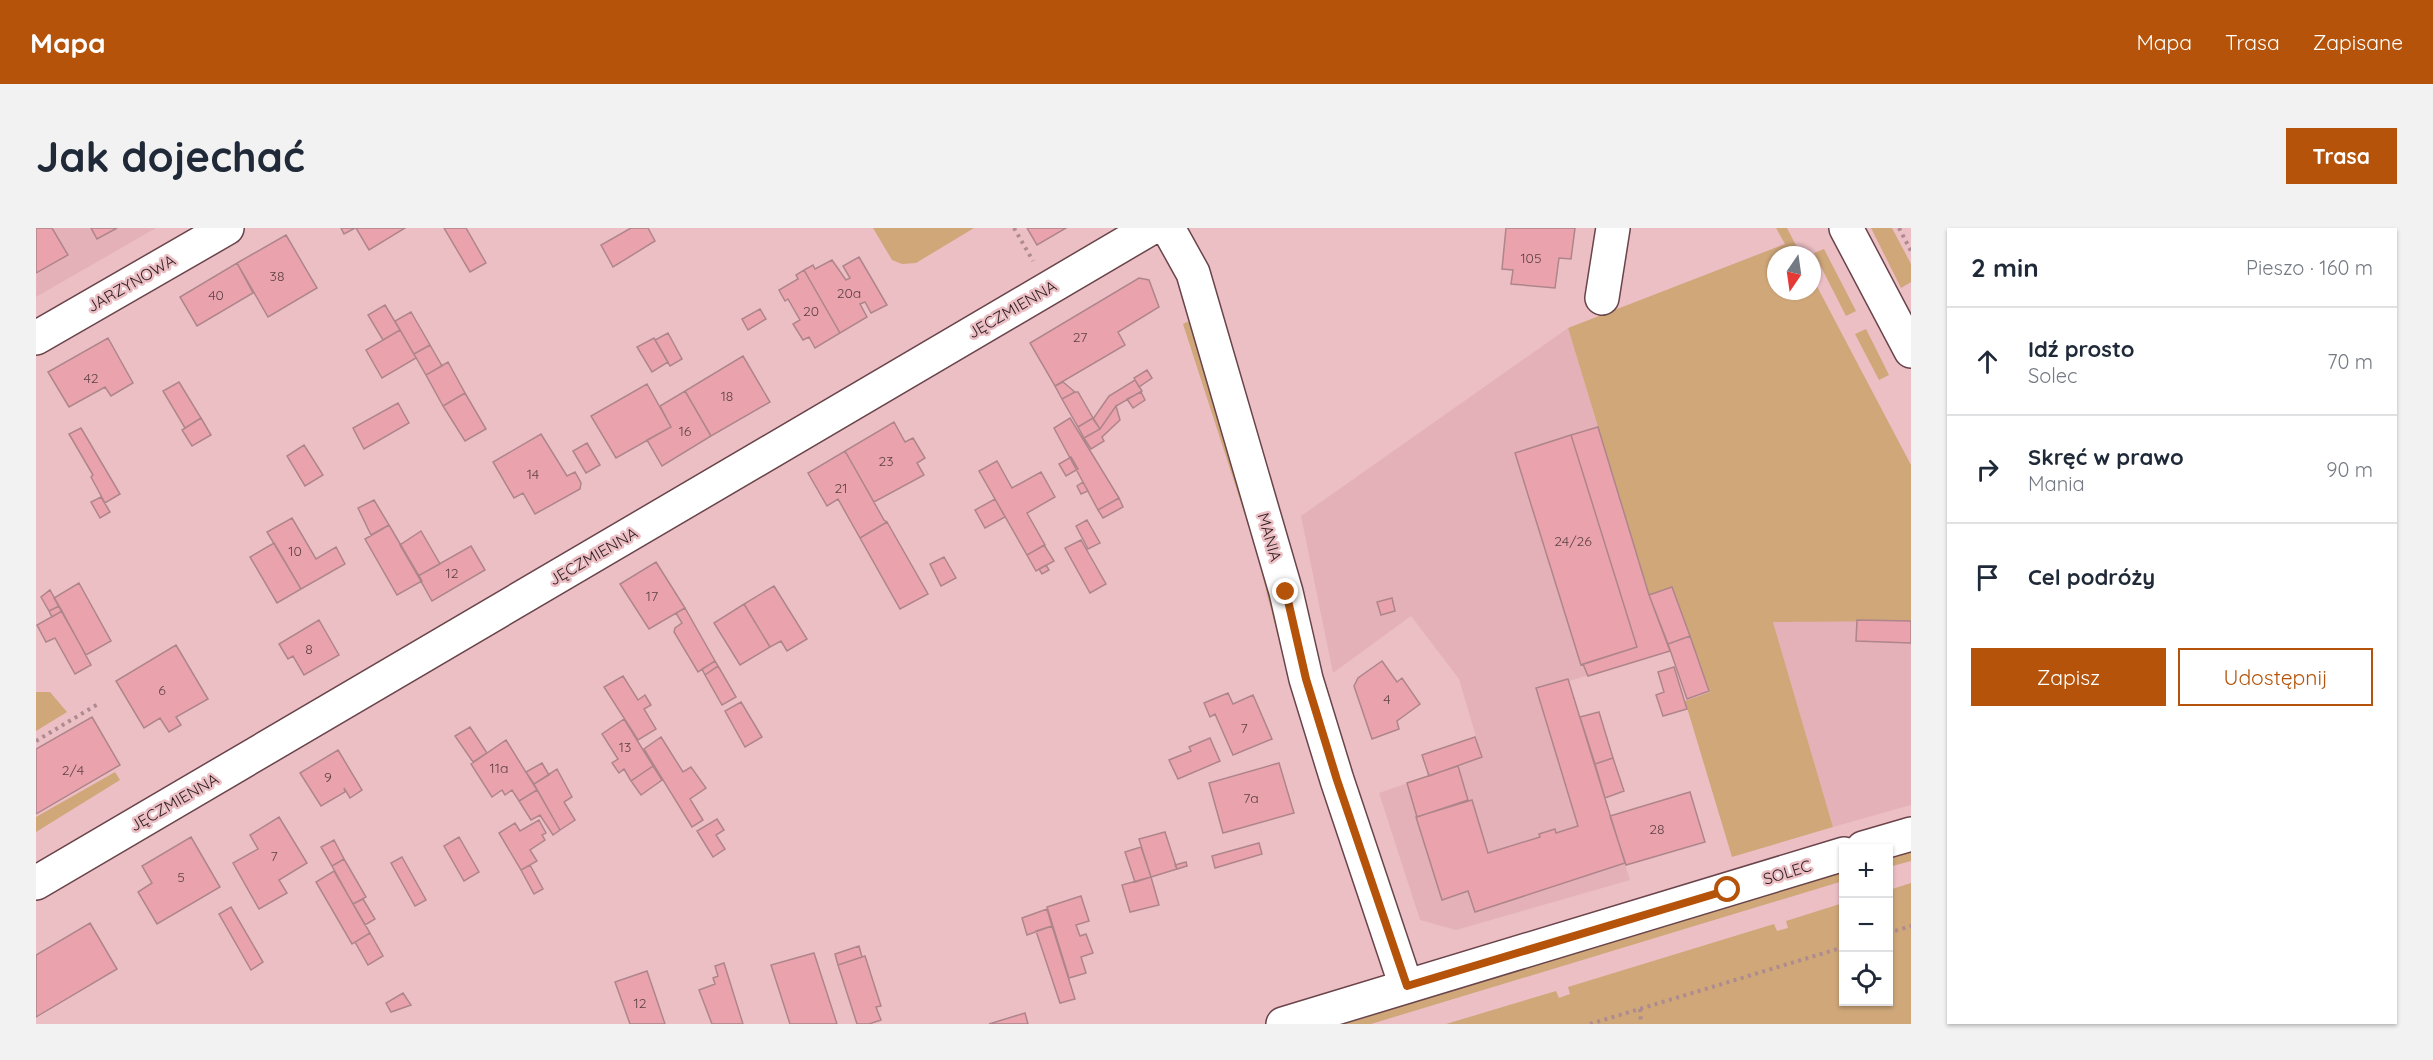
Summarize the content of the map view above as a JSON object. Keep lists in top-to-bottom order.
{
  "streets": {
    "street": [
      "JARZYNOWA",
      "JĘCZMIENNA",
      "MANIA",
      "SOLEC"
    ]
  },
  "crossings": [
    ["MANIA", "SOLEC"]
  ],
  "house_numbers": [
    "105",
    "38",
    "20a",
    "40",
    "20",
    "27",
    "42",
    "18",
    "16",
    "23",
    "14",
    "21",
    "24/26",
    "10",
    "12",
    "17",
    "8",
    "6",
    "4",
    "7",
    "13",
    "11a",
    "2/4",
    "9",
    "7a",
    "28",
    "7",
    "5",
    "12"
  ],
  "north": "bottom",
  "page": {
    "header": "Mapa",
    "nav": ["Mapa", "Trasa", "Zapisane"],
    "buttons": [
      "Trasa",
      ["Zapisz", "Udostępnij"]
    ],
    "title": "Jak dojechać",
    "heading": ["2 min", "Pieszo · 160 m"],
    "list": [
      ["Idź prosto", "Solec", "70 m"],
      ["Skręć w prawo", "Mania", "90 m"],
      "Cel podróży"
    ],
    "map_buttons": ["+", "−"]
  }
}
